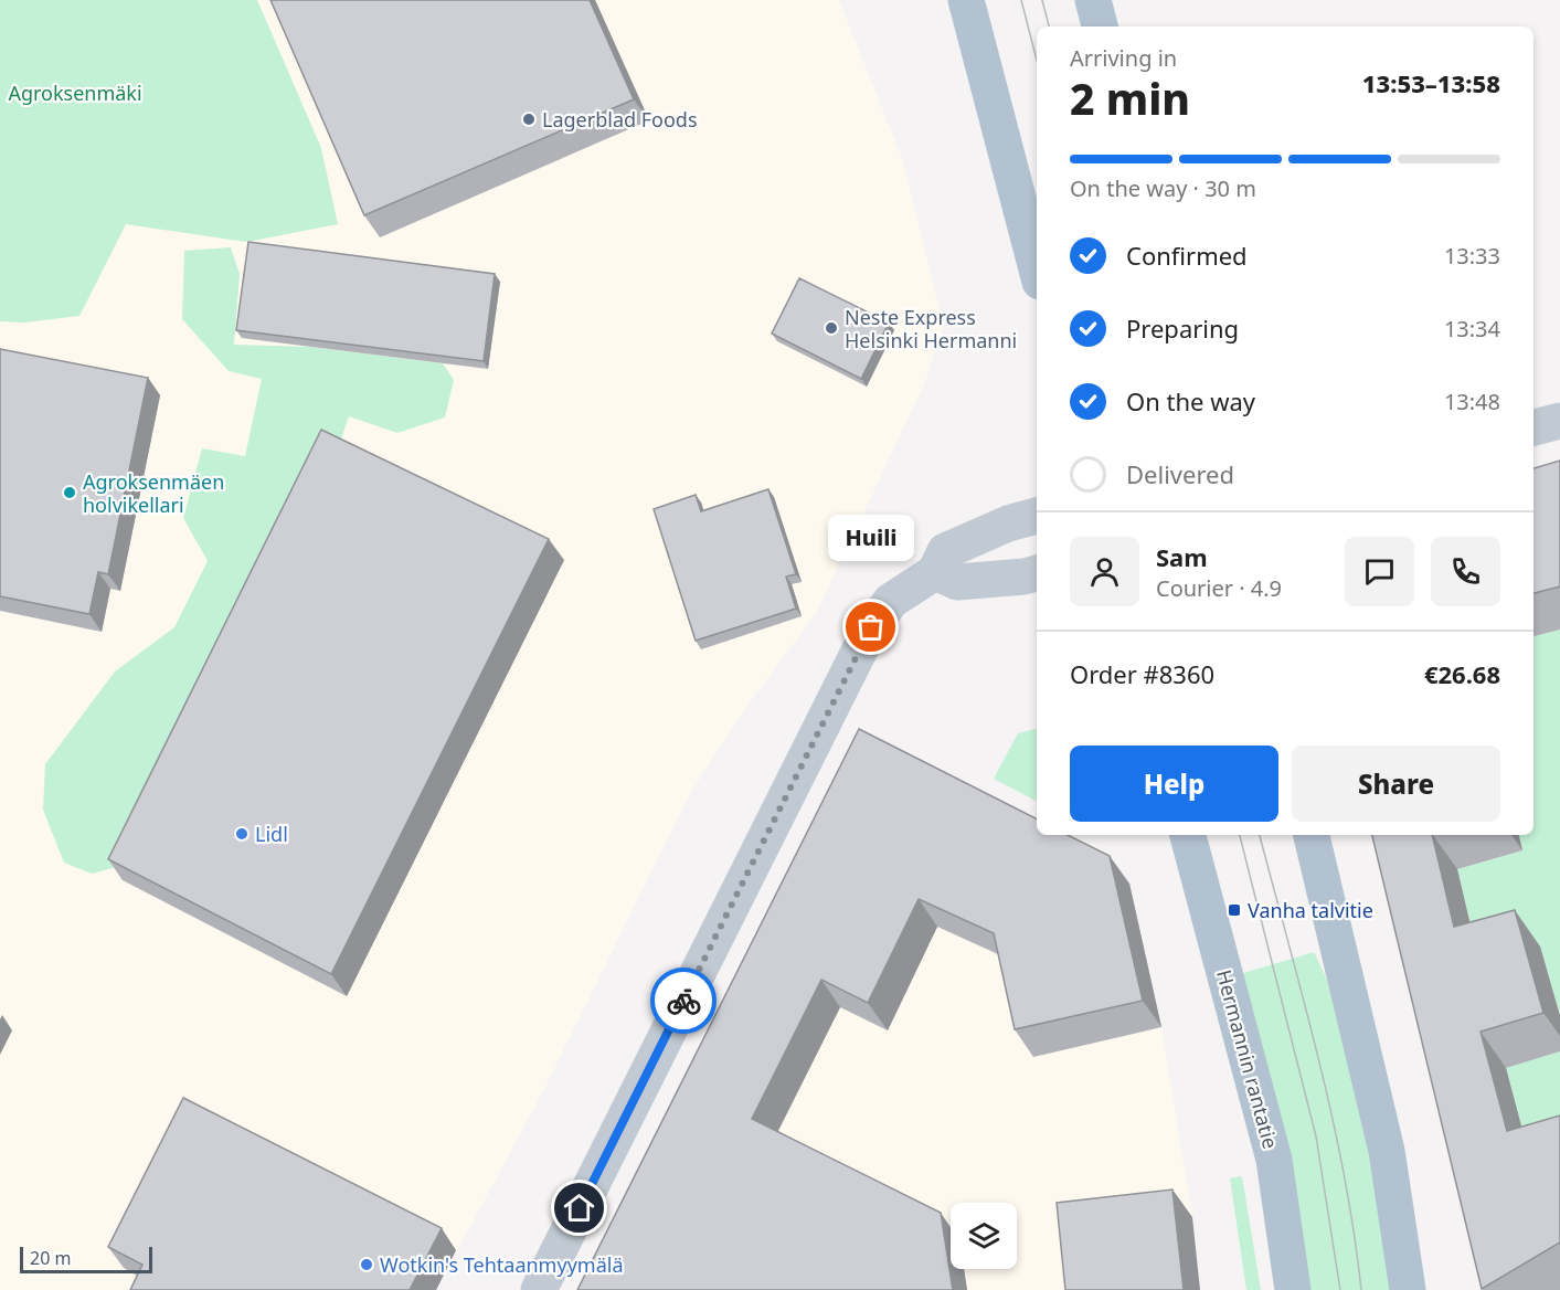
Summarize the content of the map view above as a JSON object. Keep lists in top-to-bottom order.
{
  "streets": {
    "main road": ["Hermannin rantatie"]
  },
  "parks": ["Agroksenmäki"],
  "places": {
    "other": [
      "Lagerblad Foods",
      "Neste Express Helsinki Hermanni",
      "Agroksenmäen holvikellari",
      "Huili",
      "Lidl",
      "Wotkin's Tehtaanmyymälä"
    ],
    "transit": ["Vanha talvitie"]
  },
  "scale_bar": "20 m",
  "page": {
    "heading": ["2 min", "Arriving in", "13:53–13:58"],
    "panel": [
      "Sam",
      "Courier · 4.9",
      "Order #8360",
      "€26.68"
    ],
    "bar": "On the way · 30 m",
    "list": [
      ["Confirmed", "13:33"],
      ["Preparing", "13:34"],
      ["On the way", "13:48"],
      "Delivered"
    ],
    "bubble": "Huili",
    "buttons": ["Help", "Share"],
    "scale": "20 m"
  }
}
